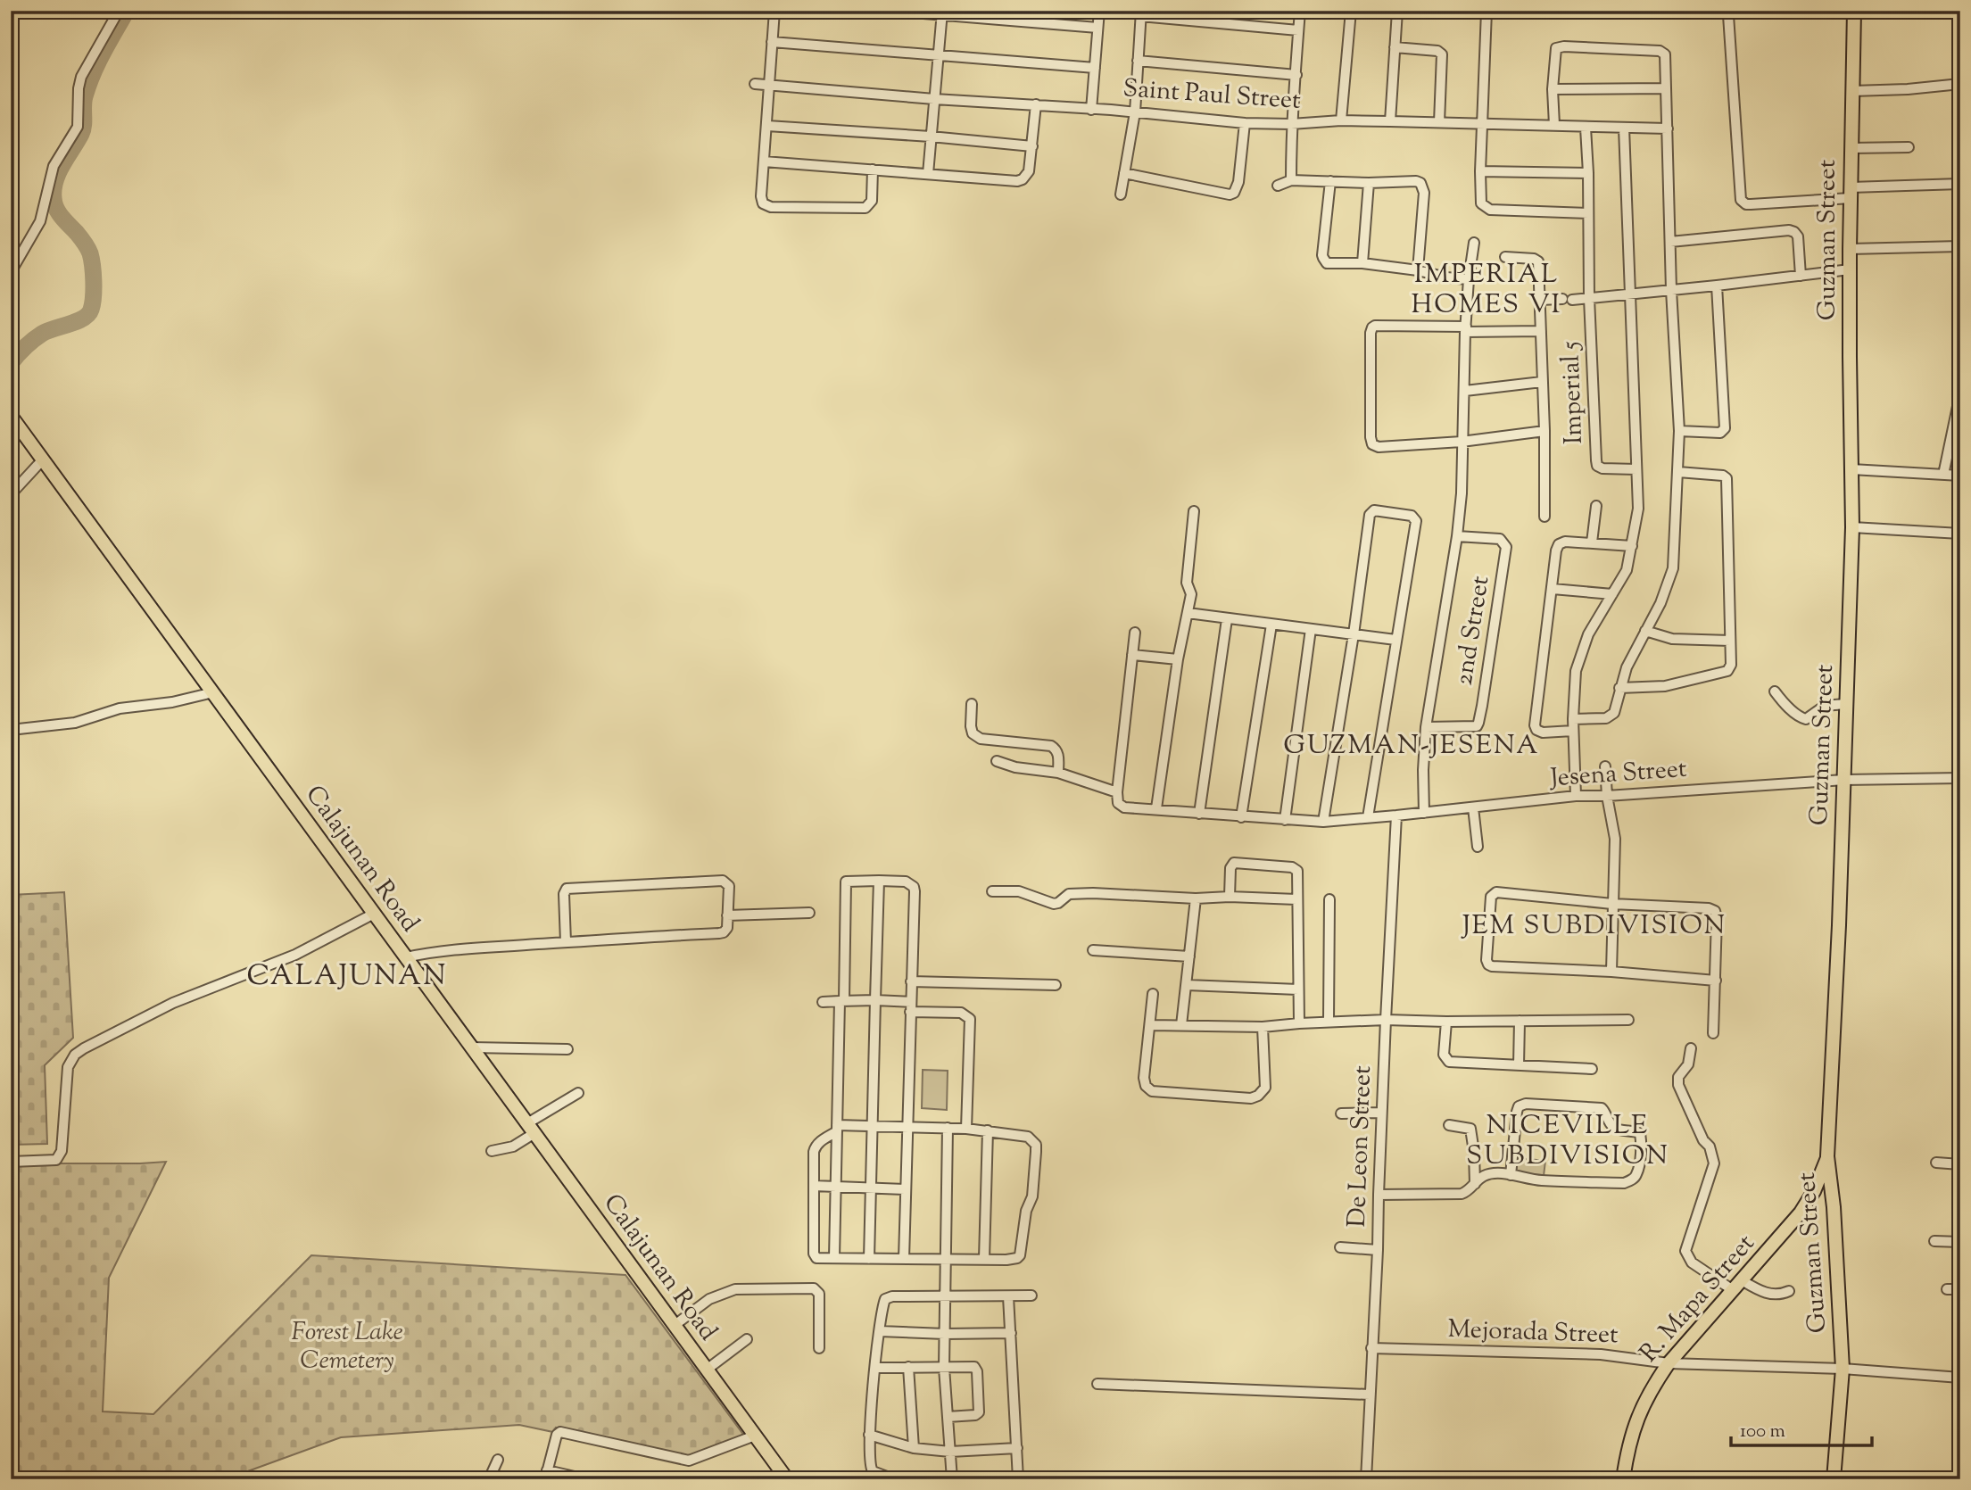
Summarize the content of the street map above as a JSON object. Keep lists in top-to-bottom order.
{
  "streets": {
    "main road": ["Guzman Street", "Calajunan Road", "R. Mapa Street"],
    "street": [
      "Saint Paul Street",
      "Imperial 5",
      "2nd Street",
      "Jesena Street",
      "De Leon Street",
      "Mejorada Street"
    ]
  },
  "crossings": [
    ["Saint Paul Street", "Imperial 5"],
    ["Guzman Street", "Jesena Street"],
    ["Guzman Street", "R. Mapa Street"],
    ["Guzman Street", "Mejorada Street"],
    ["Jesena Street", "De Leon Street"],
    ["De Leon Street", "Mejorada Street"],
    ["R. Mapa Street", "Mejorada Street"]
  ],
  "districts": [
    "IMPERIAL HOMES VI",
    "GUZMAN-JESENA",
    "JEM SUBDIVISION",
    "CALAJUNAN",
    "NICEVILLE SUBDIVISION"
  ],
  "parks": ["Forest Lake Cemetery"],
  "scale_bar": "100 m"
}
